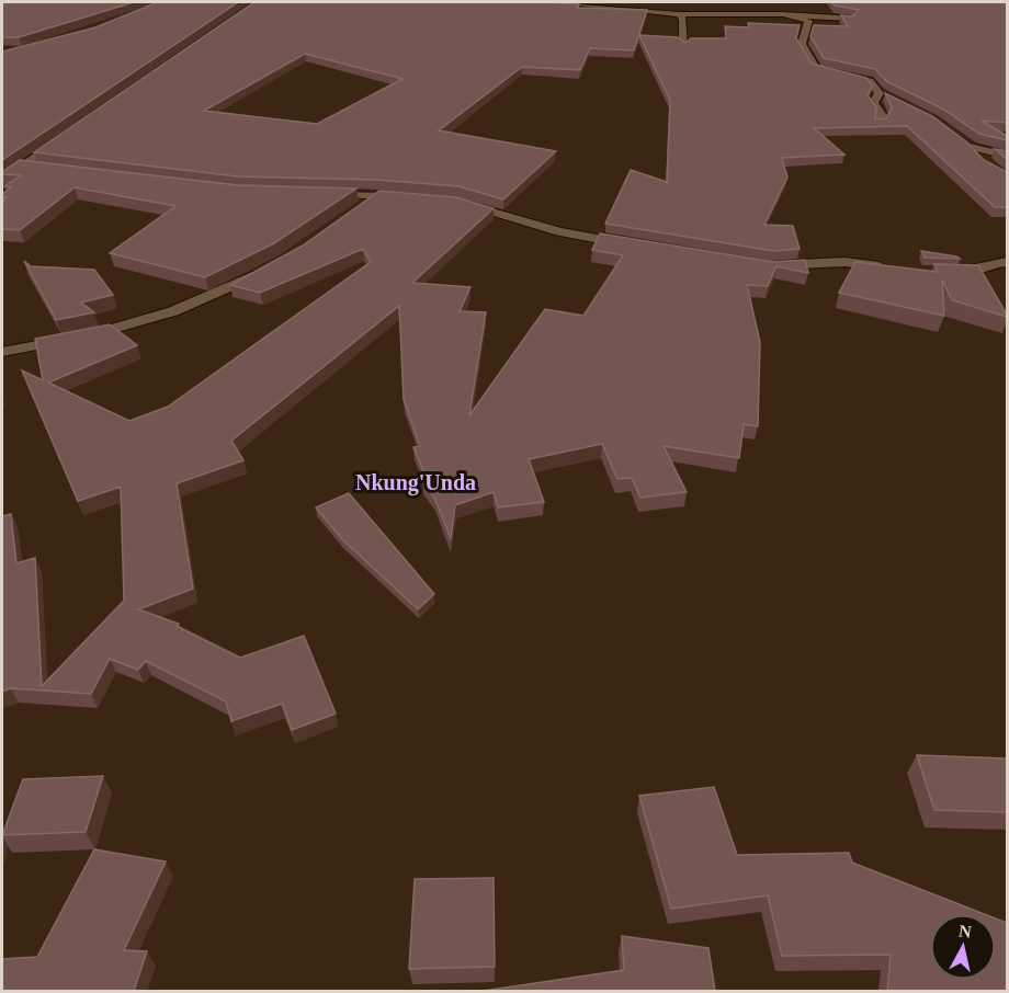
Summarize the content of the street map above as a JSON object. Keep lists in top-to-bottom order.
{
  "districts": ["Nkung'Unda"],
  "north": "top"
}
